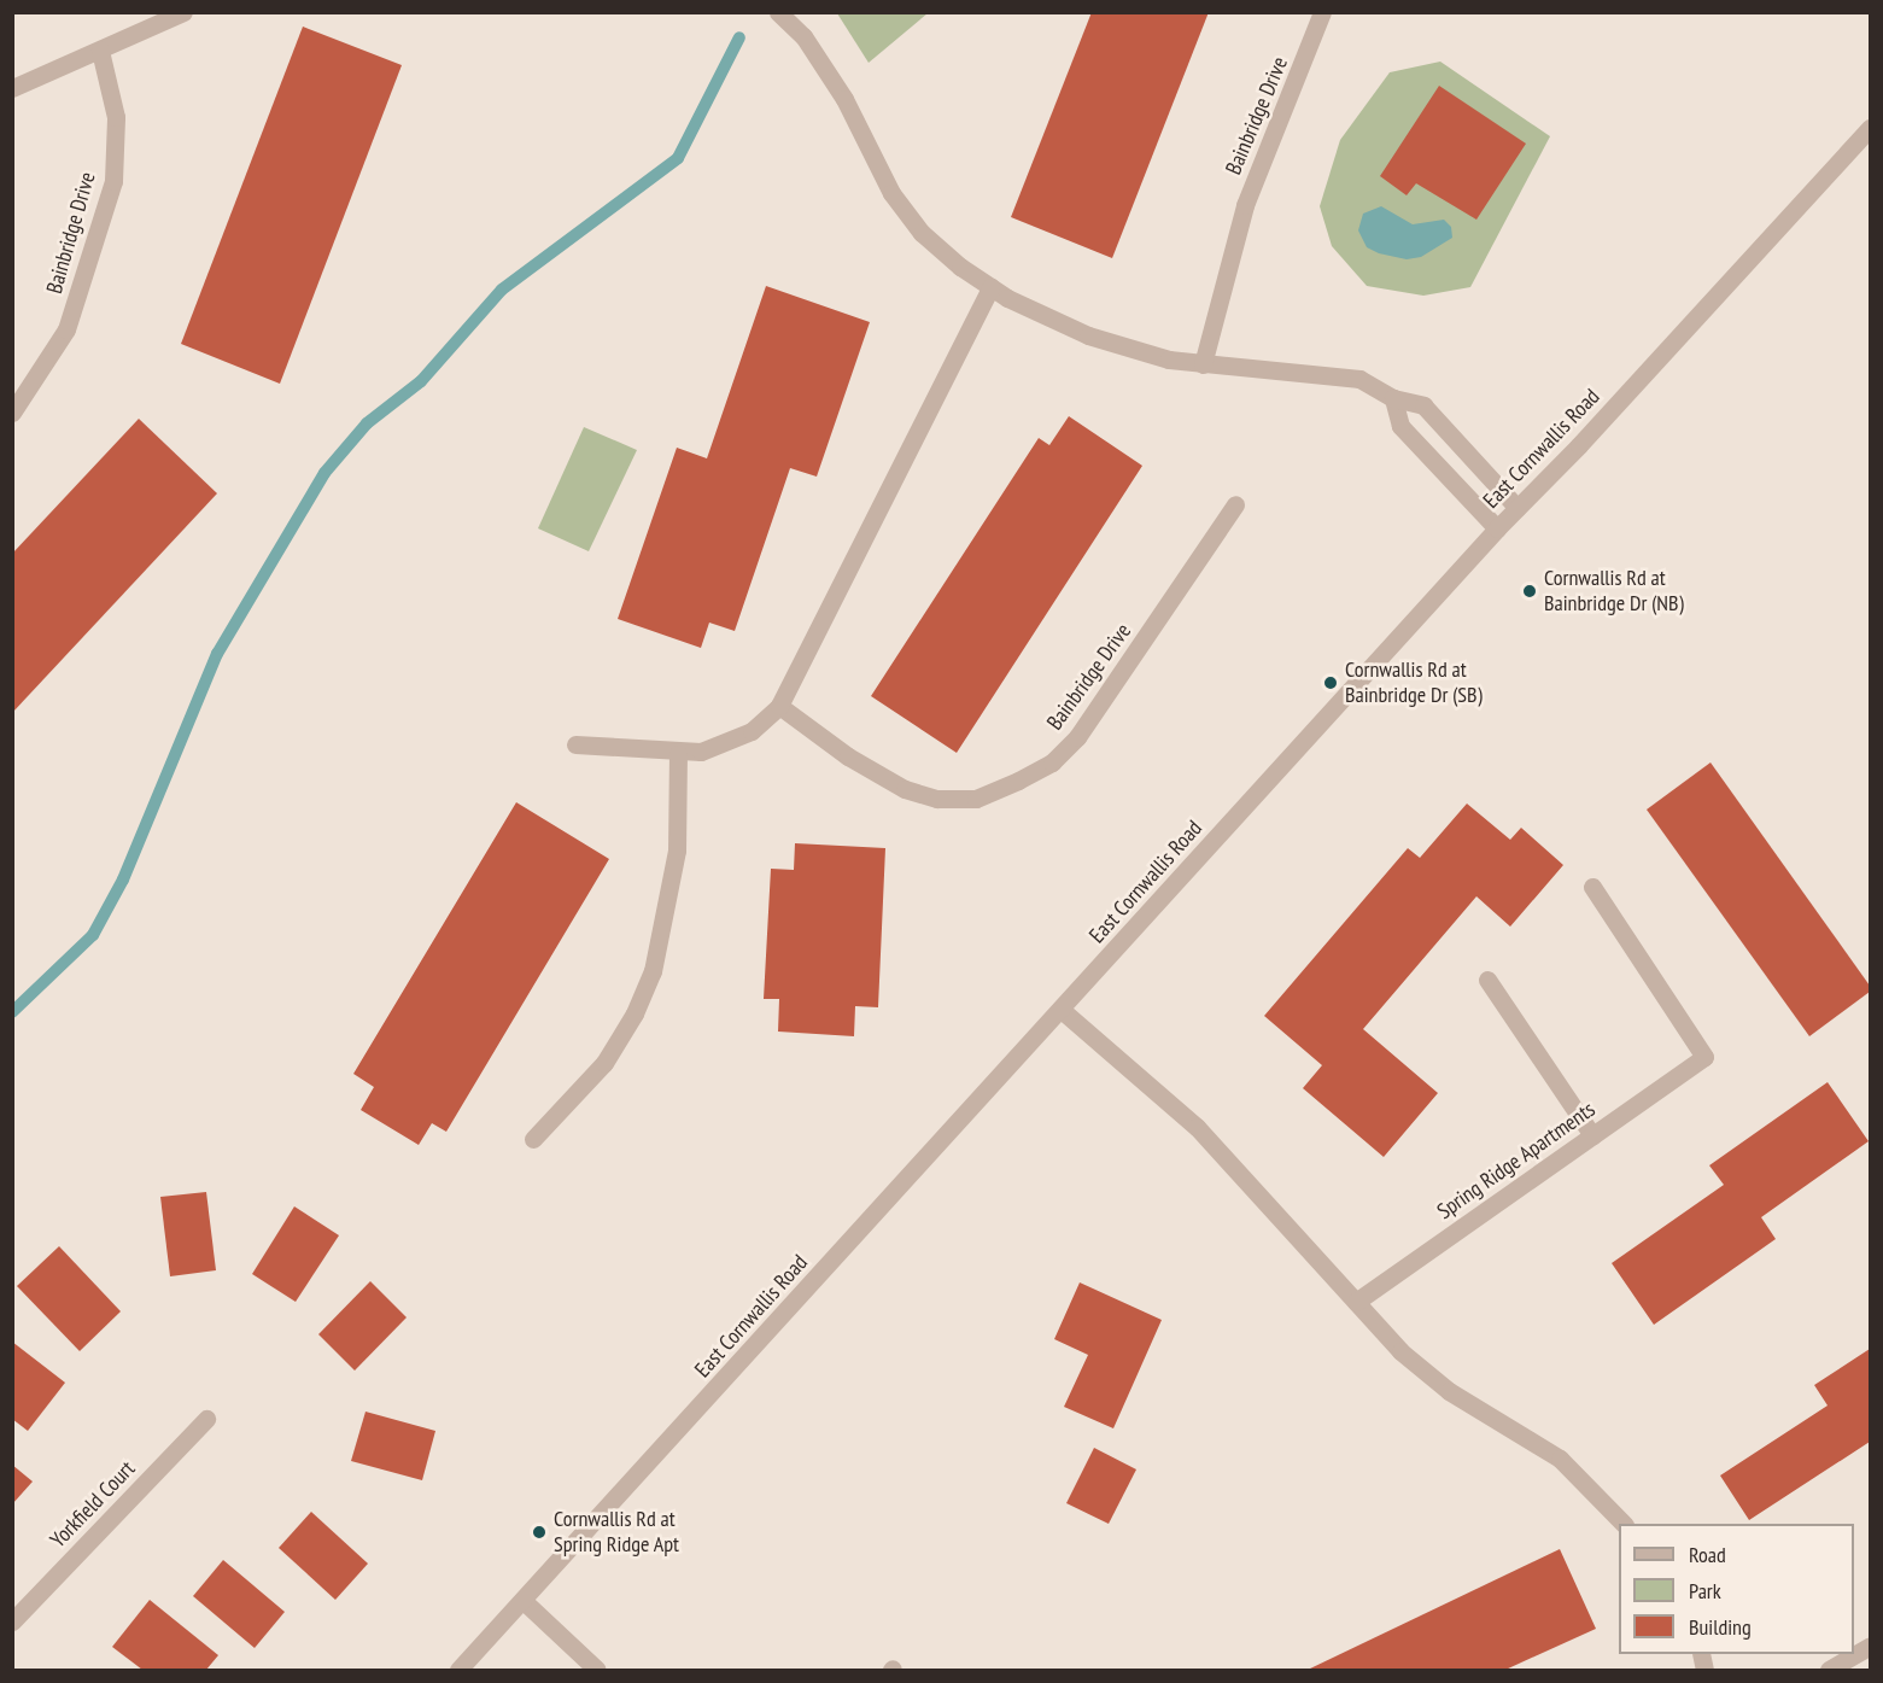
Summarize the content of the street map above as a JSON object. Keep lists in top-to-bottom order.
{
  "streets": {
    "street": [
      "Bainbridge Drive",
      "East Cornwallis Road",
      "Spring Ridge Apartments",
      "Yorkfield Court"
    ]
  },
  "places": ["Cornwallis Rd at Bainbridge Dr (NB)", "Cornwallis Rd at Bainbridge Dr (SB)", "Cornwallis Rd at Spring Ridge Apt"],
  "legend": ["Road", "Park", "Building"]
}
